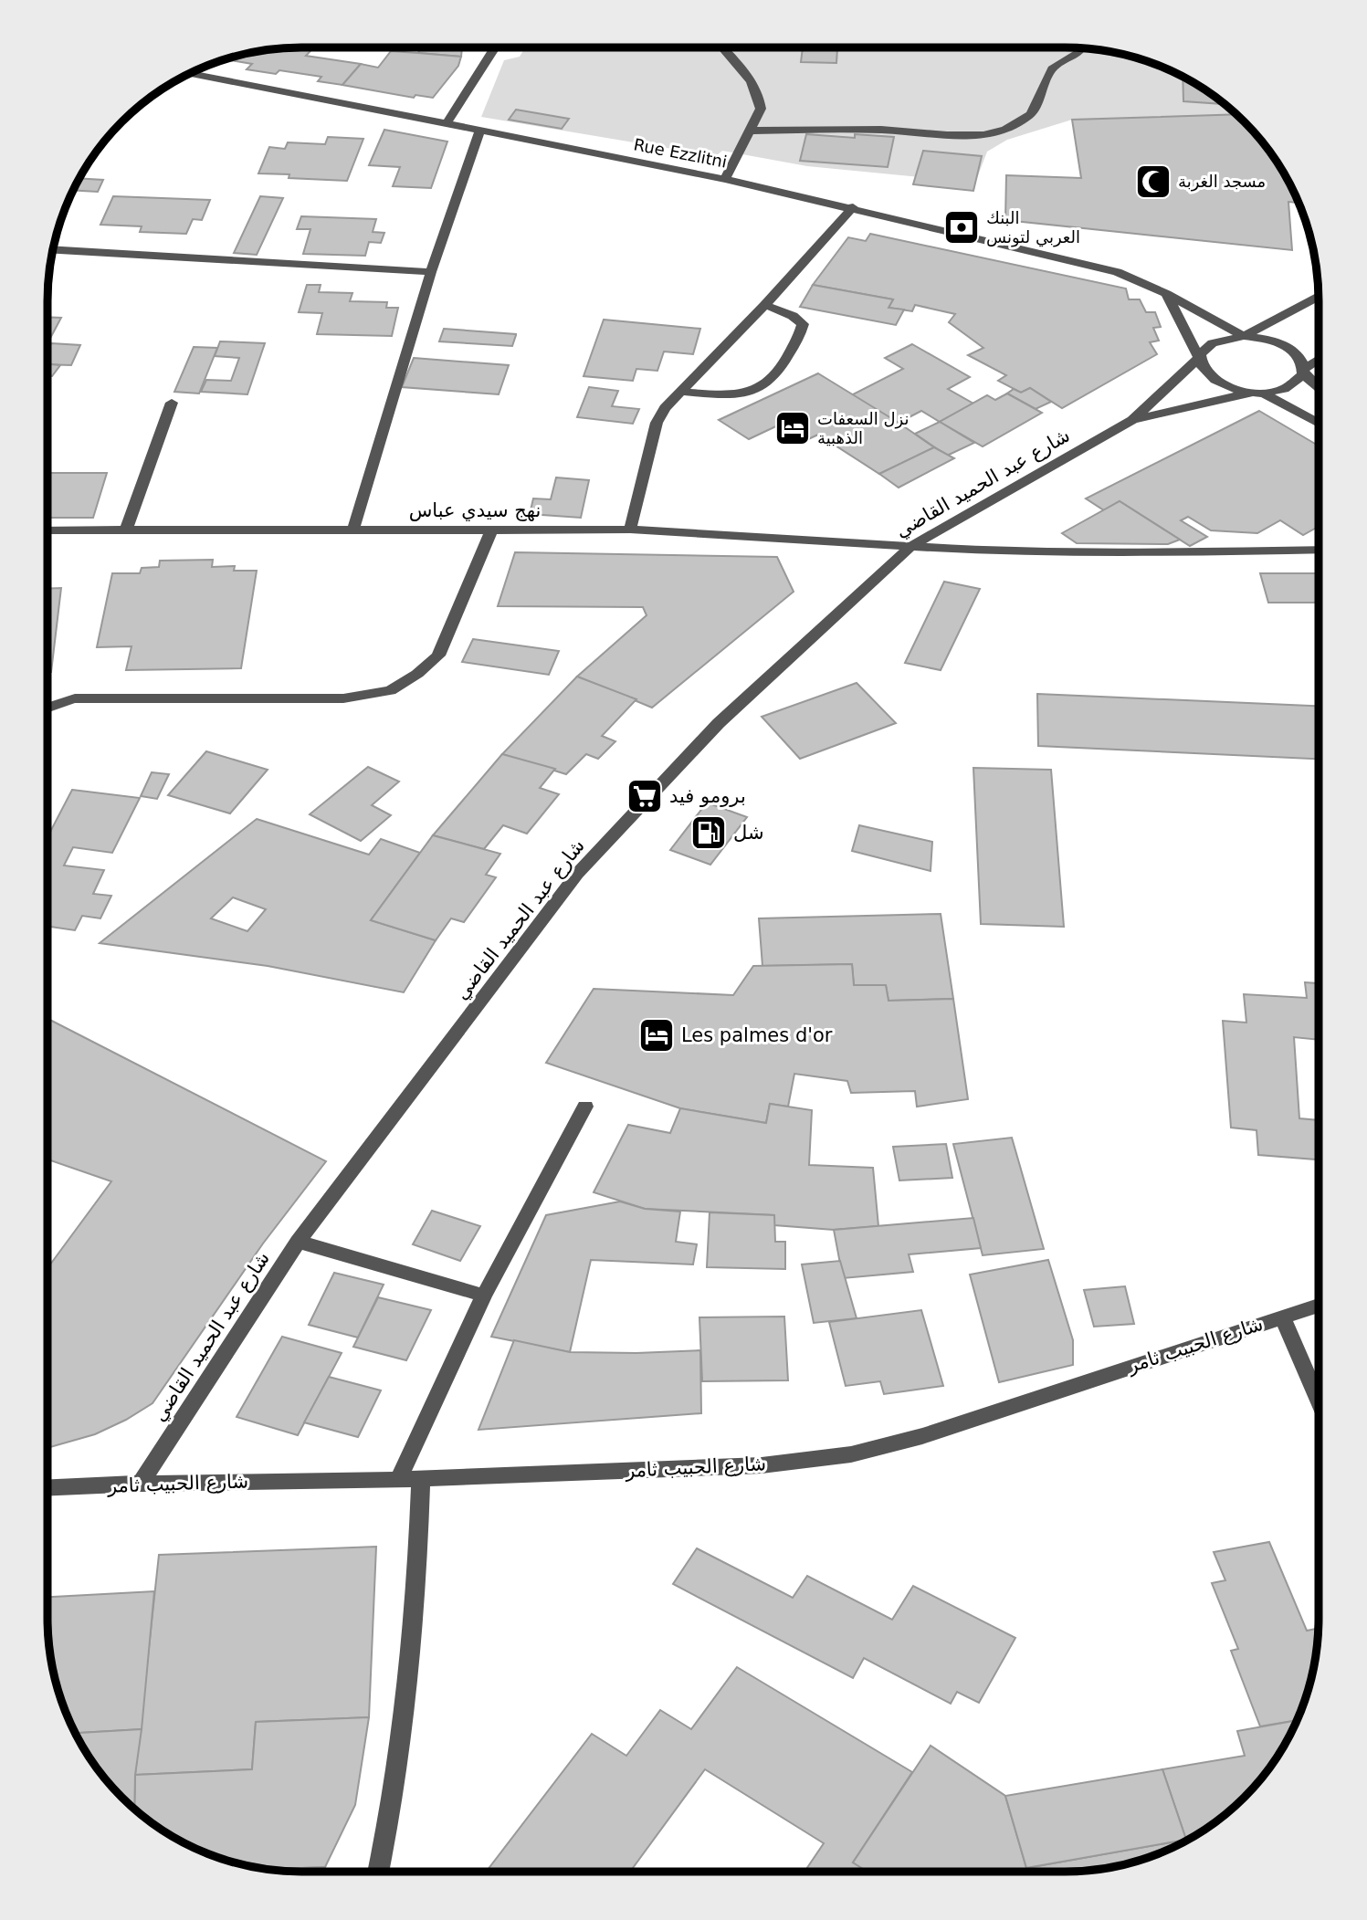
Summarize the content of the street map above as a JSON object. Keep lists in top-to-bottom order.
{
  "streets": {
    "street": [
      "Rue Ezzlitni",
      "شارع عبد الحميد القاضي",
      "نهج سيدي عباس",
      "شارع الحبيب ثامر"
    ]
  },
  "crossings": [
    ["Rue Ezzlitni", "شارع عبد الحميد القاضي"],
    ["شارع عبد الحميد القاضي", "نهج سيدي عباس"],
    ["شارع عبد الحميد القاضي", "شارع الحبيب ثامر"]
  ],
  "places": {
    "mosque": ["مسجد الغربة"],
    "bank": ["البنك العربي لتونس"],
    "hotel": ["نزل السعفات الذهبية", "Les palmes d'or"],
    "supermarket": ["برومو فيد"],
    "fuel station": ["شل"]
  }
}
